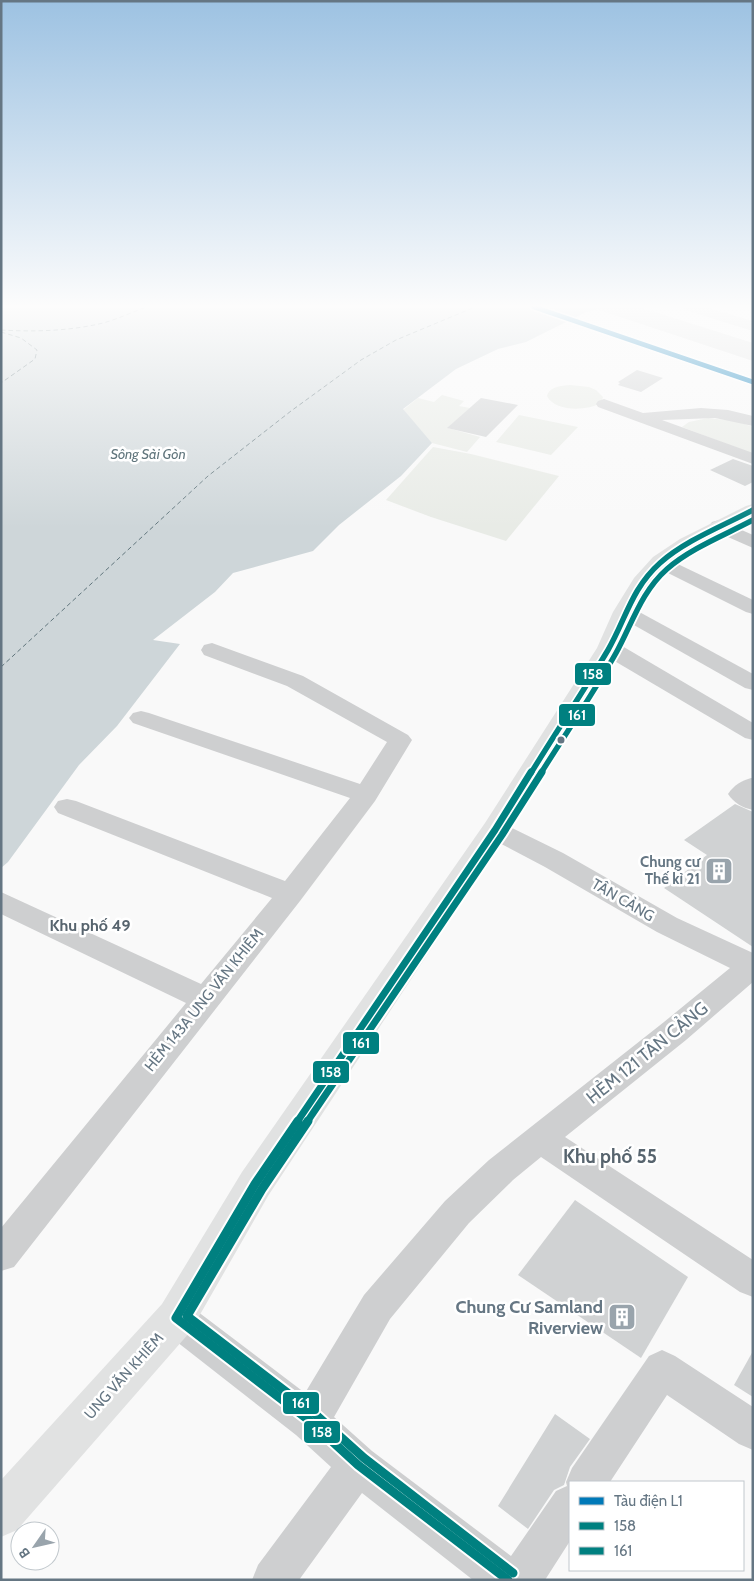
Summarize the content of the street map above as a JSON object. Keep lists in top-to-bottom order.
{
  "streets": {
    "main road": ["UNG VĂN KHIÊM"],
    "street": ["TÂN CẢNG", "HẺM 143A UNG VĂN KHIÊM", "HẺM 121 TÂN CẢNG"]
  },
  "crossings": [
    ["TÂN CẢNG", "HẺM 121 TÂN CẢNG"],
    ["TÂN CẢNG", "UNG VĂN KHIÊM"]
  ],
  "districts": ["Khu phố 49", "Khu phố 55"],
  "water": ["Sông Sài Gòn"],
  "places": {
    "building": ["Chung cư Thế kỉ 21", "Chung Cư Samland Riverview"]
  },
  "lines": ["metro line L1", "transit line 158", "transit line 161"],
  "legend": ["Tàu điện L1", "158", "161"],
  "north": "bottom left"
}
